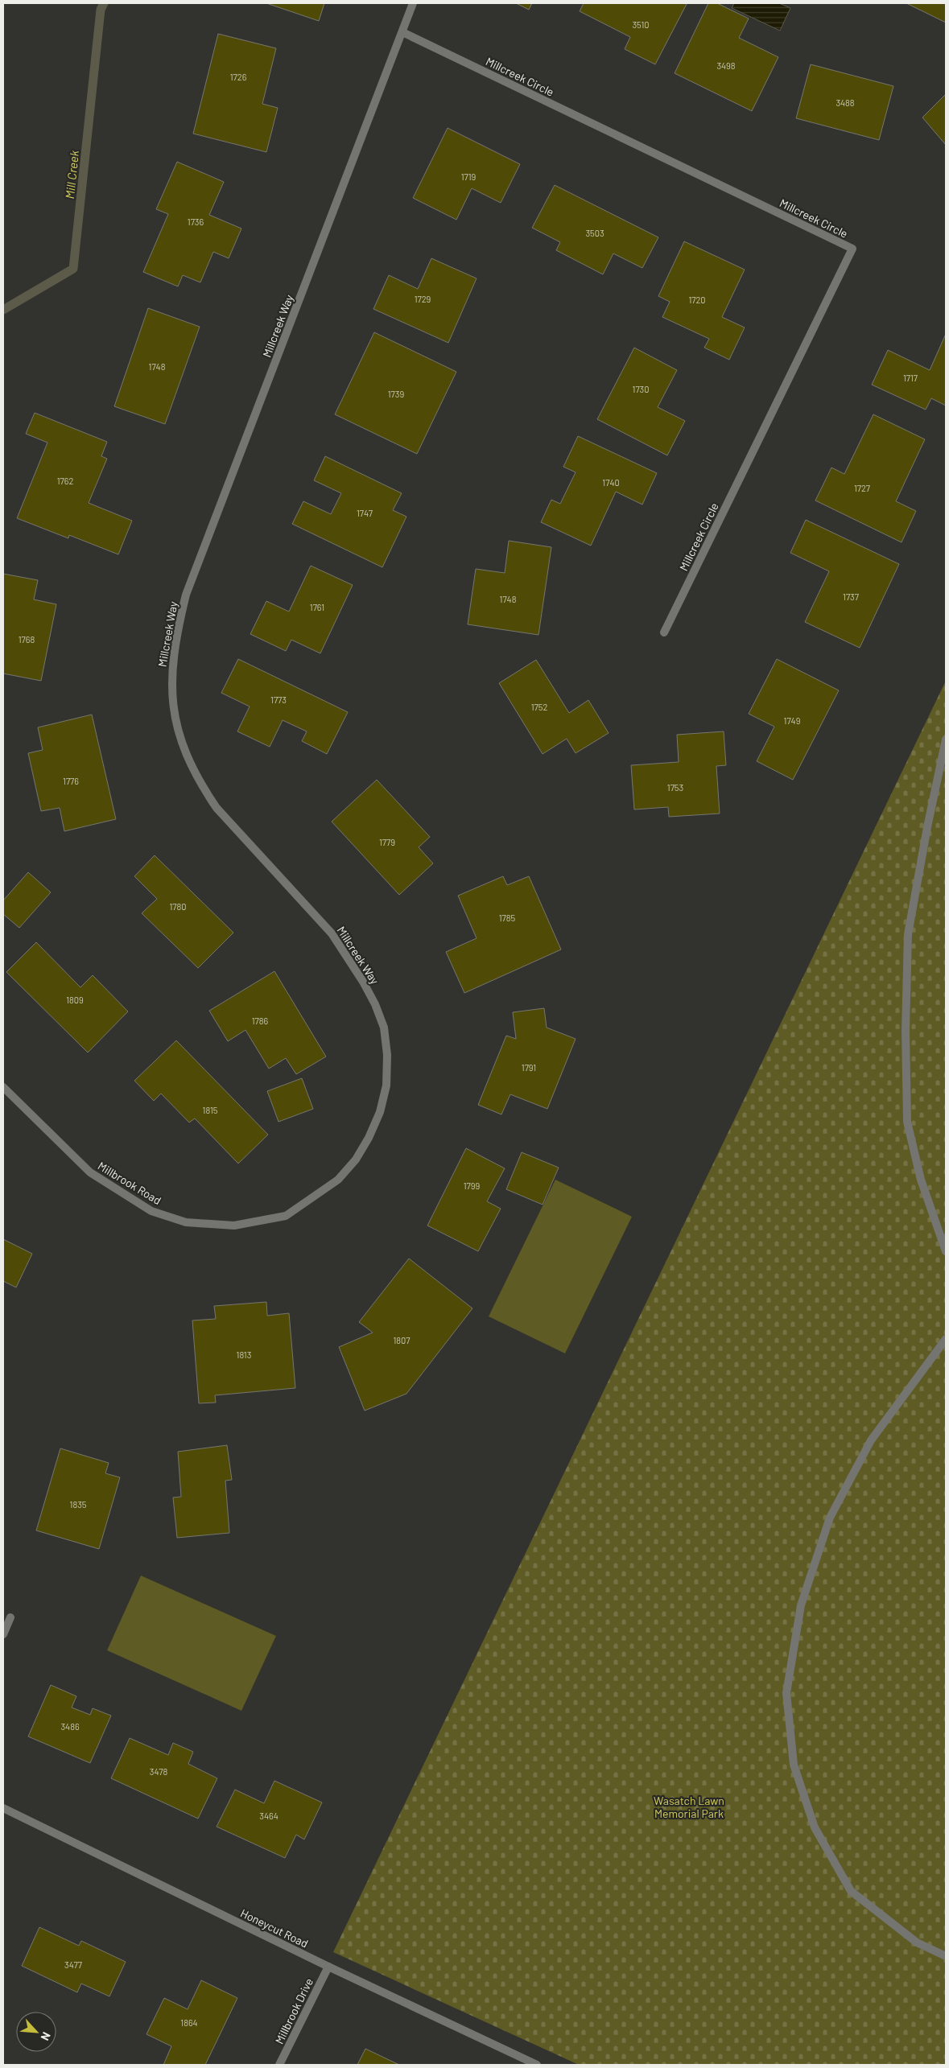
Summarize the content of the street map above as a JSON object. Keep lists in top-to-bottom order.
{
  "streets": {
    "street": [
      "Millcreek Circle",
      "Millcreek Way",
      "Millbrook Road",
      "Honeycut Road",
      "Millbrook Drive"
    ]
  },
  "crossings": [
    ["Millcreek Circle", "Millcreek Way"],
    ["Millcreek Way", "Millbrook Road"],
    ["Honeycut Road", "Millbrook Drive"]
  ],
  "water": ["Mill Creek"],
  "parks": ["Wasatch Lawn Memorial Park"],
  "house_numbers": [
    "3510",
    "3498",
    "1726",
    "3488",
    "1719",
    "1736",
    "3503",
    "1729",
    "1720",
    "1748",
    "1717",
    "1730",
    "1739",
    "1762",
    "1740",
    "1727",
    "1747",
    "1737",
    "1748",
    "1761",
    "1768",
    "1773",
    "1752",
    "1749",
    "1776",
    "1753",
    "1779",
    "1780",
    "1785",
    "1809",
    "1786",
    "1791",
    "1815",
    "1799",
    "1807",
    "1813",
    "1835",
    "3486",
    "3478",
    "3464",
    "3477",
    "1864"
  ],
  "north": "bottom right"
}
